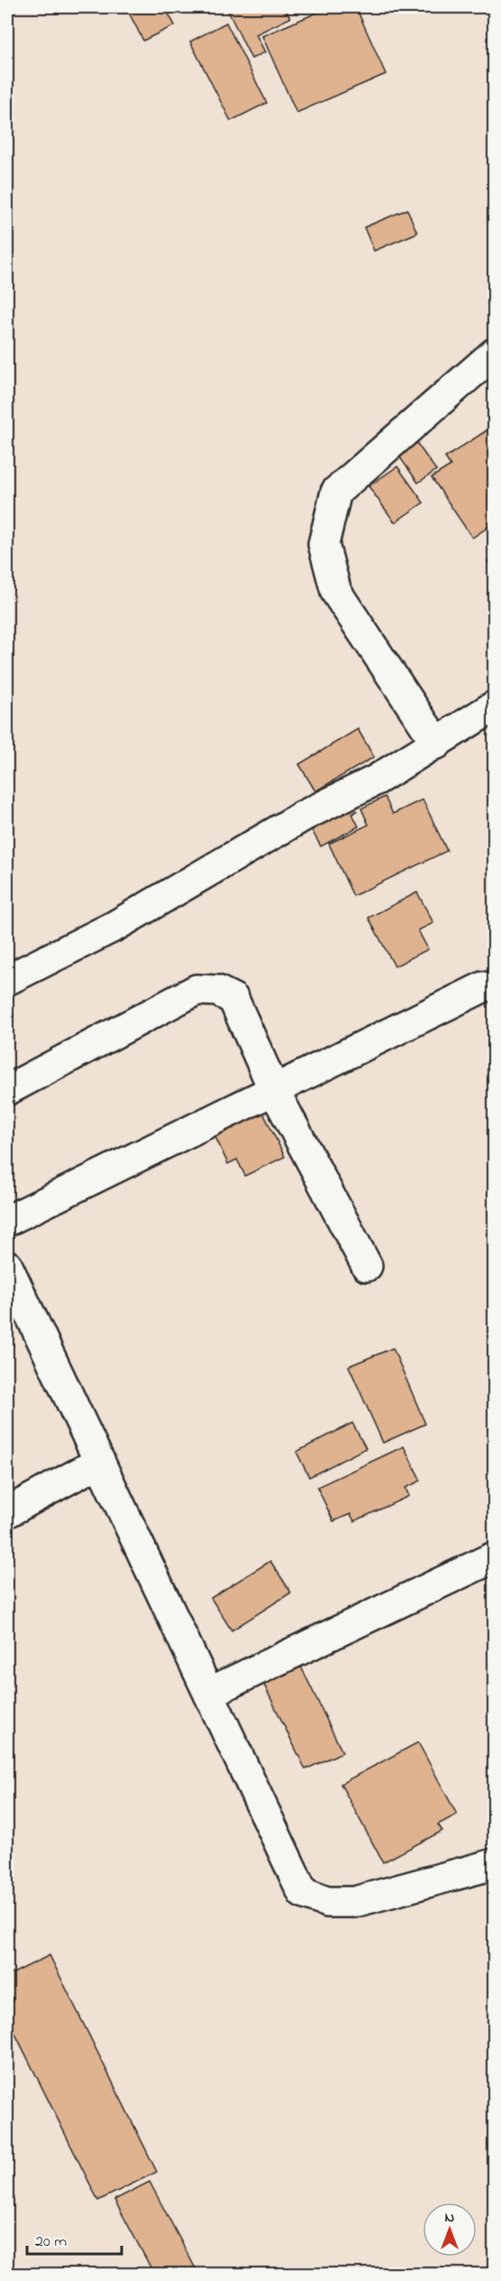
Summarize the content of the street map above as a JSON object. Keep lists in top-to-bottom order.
{
  "scale_bar": "20 m",
  "north": "top"
}
